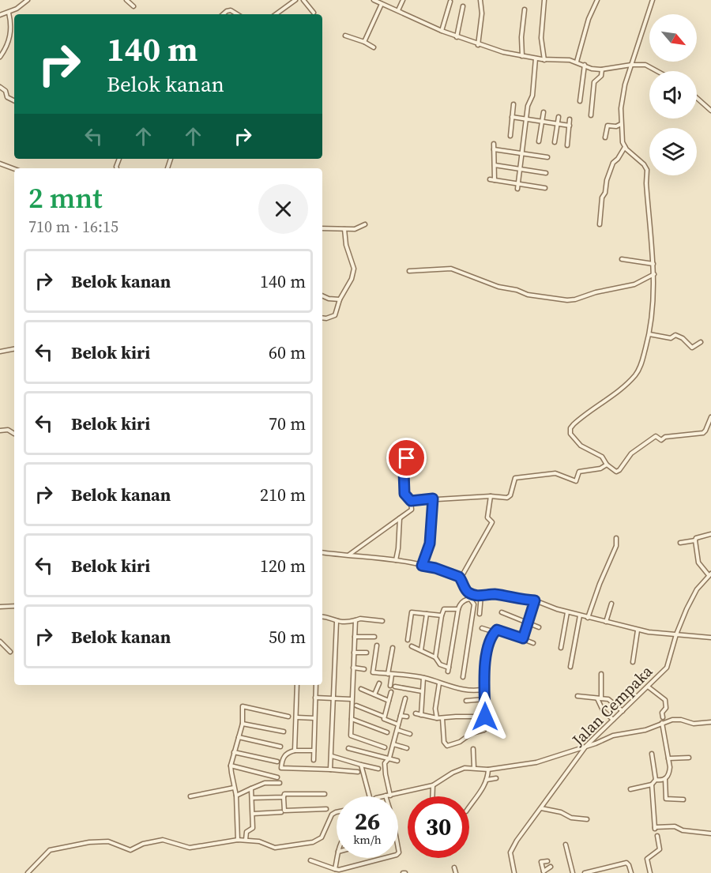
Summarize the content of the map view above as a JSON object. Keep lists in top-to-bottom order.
{
  "streets": {
    "street": ["Jalan Cempaka"]
  },
  "north": "bottom right",
  "page": {
    "turn": ["140 m", "Belok kanan"],
    "heading": ["2 mnt", "710 m · 16:15"],
    "list": [
      {
        "name": "Belok kanan",
        "value": "140 m"
      },
      {
        "name": "Belok kiri",
        "value": "60 m"
      },
      {
        "name": "Belok kiri",
        "value": "70 m"
      },
      {
        "name": "Belok kanan",
        "value": "210 m"
      },
      {
        "name": "Belok kiri",
        "value": "120 m"
      },
      {
        "name": "Belok kanan",
        "value": "50 m"
      }
    ],
    "speed": "26 km/h",
    "limit": "30"
  }
}
